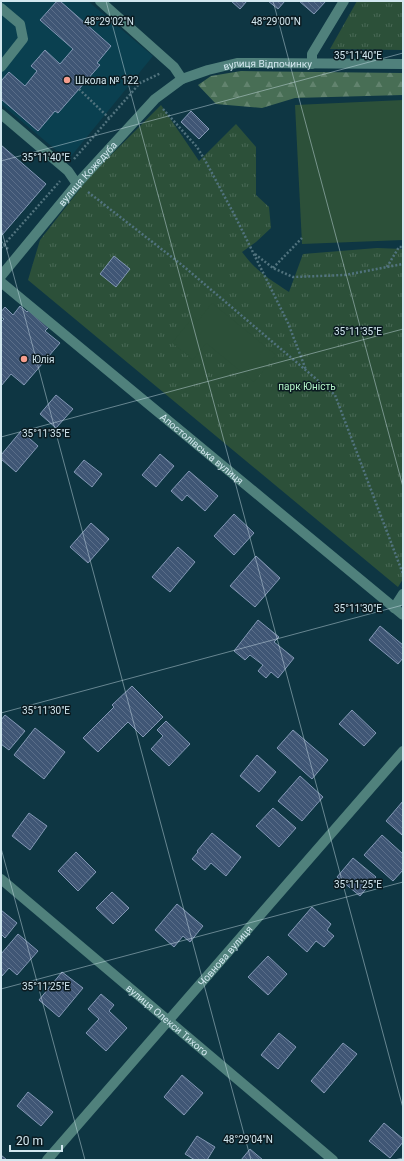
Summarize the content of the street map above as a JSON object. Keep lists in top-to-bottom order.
{
  "streets": {
    "street": [
      "вулиця Відпочинку",
      "вулиця Кожедуба",
      "Апостолівська вулиця",
      "Човнова вулиця",
      "вулиця Олекси Тихого"
    ]
  },
  "crossings": [
    ["вулиця Відпочинку", "вулиця Кожедуба"],
    ["Човнова вулиця", "вулиця Олекси Тихого"]
  ],
  "parks": ["парк Юність"],
  "places": ["Школа № 122", "Юлія"],
  "scale_bar": "20 m",
  "coordinates": [
    "48°29'02\"N",
    "48°29'00\"N",
    "35°11'40\"E",
    "35°11'35\"E",
    "35°11'30\"E",
    "35°11'25\"E",
    "48°29'04\"N"
  ]
}
